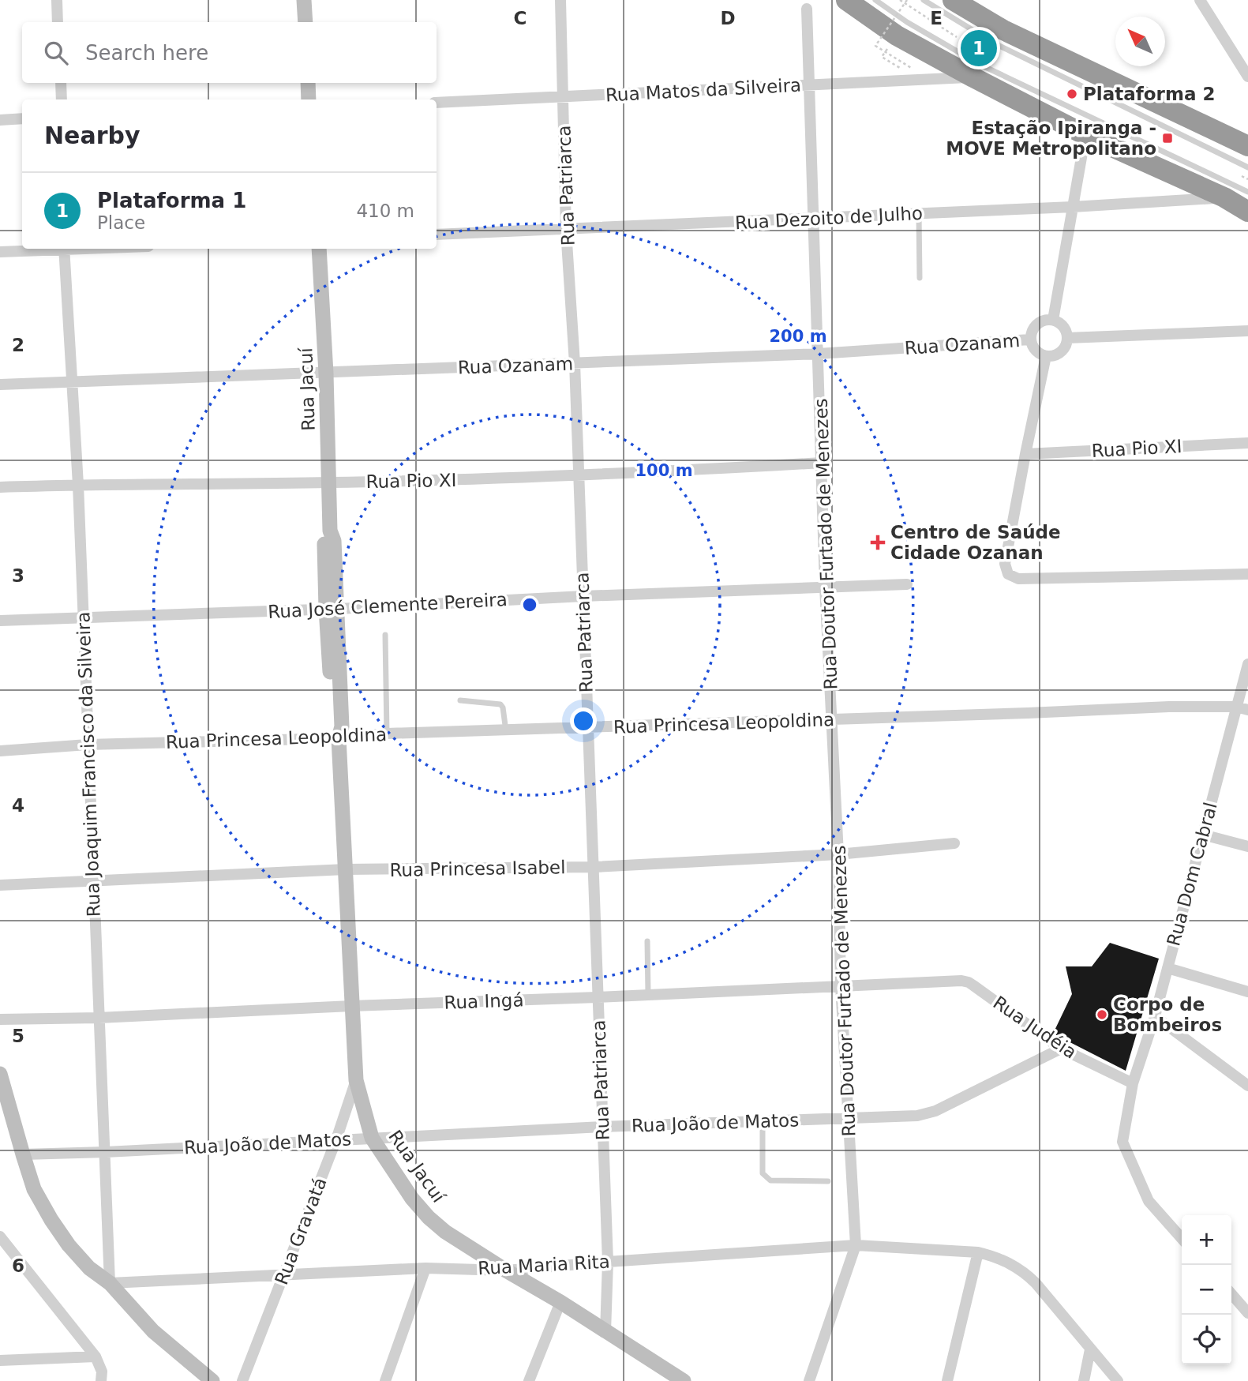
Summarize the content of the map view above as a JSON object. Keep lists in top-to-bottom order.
{
  "streets": {
    "main road": ["Rua Jacuí"],
    "street": [
      "Rua Matos da Silveira",
      "Rua Patriarca",
      "Rua Dezoito de Julho",
      "Rua Ozanam",
      "Rua Pio XI",
      "Rua Doutor Furtado de Menezes",
      "Rua José Clemente Pereira",
      "Rua Princesa Leopoldina",
      "Rua Joaquim Francisco da Silveira",
      "Rua Princesa Isabel",
      "Rua Dom Cabral",
      "Rua Ingá",
      "Rua Judéia",
      "Rua João de Matos",
      "Rua Gravatá",
      "Rua Maria Rita"
    ]
  },
  "crossings": [
    ["Rua Matos da Silveira", "Rua Patriarca"],
    ["Rua Matos da Silveira", "Rua Doutor Furtado de Menezes"],
    ["Rua Patriarca", "Rua Dezoito de Julho"],
    ["Rua Patriarca", "Rua Ozanam"],
    ["Rua Patriarca", "Rua Jacuí"],
    ["Rua Patriarca", "Rua Pio XI"],
    ["Rua Patriarca", "Rua José Clemente Pereira"],
    ["Rua Patriarca", "Rua Princesa Leopoldina"],
    ["Rua Patriarca", "Rua Princesa Isabel"],
    ["Rua Patriarca", "Rua Ingá"],
    ["Rua Patriarca", "Rua João de Matos"],
    ["Rua Patriarca", "Rua Maria Rita"],
    ["Rua Dezoito de Julho", "Rua Doutor Furtado de Menezes"],
    ["Rua Ozanam", "Rua Jacuí"],
    ["Rua Ozanam", "Rua Doutor Furtado de Menezes"],
    ["Rua Ozanam", "Rua Joaquim Francisco da Silveira"],
    ["Rua Jacuí", "Rua Pio XI"],
    ["Rua Jacuí", "Rua José Clemente Pereira"],
    ["Rua Jacuí", "Rua Princesa Leopoldina"],
    ["Rua Jacuí", "Rua Princesa Isabel"],
    ["Rua Jacuí", "Rua Ingá"],
    ["Rua Jacuí", "Rua João de Matos"],
    ["Rua Jacuí", "Rua Gravatá"],
    ["Rua Jacuí", "Rua Maria Rita"],
    ["Rua Pio XI", "Rua Doutor Furtado de Menezes"],
    ["Rua Pio XI", "Rua Joaquim Francisco da Silveira"],
    ["Rua Doutor Furtado de Menezes", "Rua José Clemente Pereira"],
    ["Rua Doutor Furtado de Menezes", "Rua Princesa Leopoldina"],
    ["Rua Doutor Furtado de Menezes", "Rua Princesa Isabel"],
    ["Rua Doutor Furtado de Menezes", "Rua Ingá"],
    ["Rua Doutor Furtado de Menezes", "Rua João de Matos"],
    ["Rua Doutor Furtado de Menezes", "Rua Maria Rita"],
    ["Rua José Clemente Pereira", "Rua Joaquim Francisco da Silveira"],
    ["Rua Princesa Leopoldina", "Rua Joaquim Francisco da Silveira"],
    ["Rua Princesa Leopoldina", "Rua Dom Cabral"],
    ["Rua Joaquim Francisco da Silveira", "Rua Princesa Isabel"],
    ["Rua Joaquim Francisco da Silveira", "Rua Ingá"],
    ["Rua Joaquim Francisco da Silveira", "Rua João de Matos"],
    ["Rua Joaquim Francisco da Silveira", "Rua Maria Rita"],
    ["Rua Dom Cabral", "Rua Judéia"],
    ["Rua Ingá", "Rua Judéia"],
    ["Rua Judéia", "Rua João de Matos"],
    ["Rua João de Matos", "Rua Gravatá"],
    ["Rua Gravatá", "Rua Maria Rita"]
  ],
  "places": {
    "other": ["Plataforma 2", "Corpo de Bombeiros"],
    "transit": ["Estação Ipiranga - MOVE Metropolitano"],
    "health": ["Centro de Saúde Cidade Ozanan"]
  },
  "north": "top left",
  "page": {
    "search": "Search here",
    "pins": "1",
    "heading": "Nearby",
    "list": [
      {
        "mark": "1",
        "name": "Plataforma 1",
        "note": "Place",
        "value": "410 m"
      }
    ],
    "map_buttons": ["+", "−"]
  },
  "grid": {
    "columns": ["C", "D", "E"],
    "rows": [
      "2",
      "3",
      "4",
      "5",
      "6"
    ]
  },
  "rings": ["200 m", "100 m"]
}
